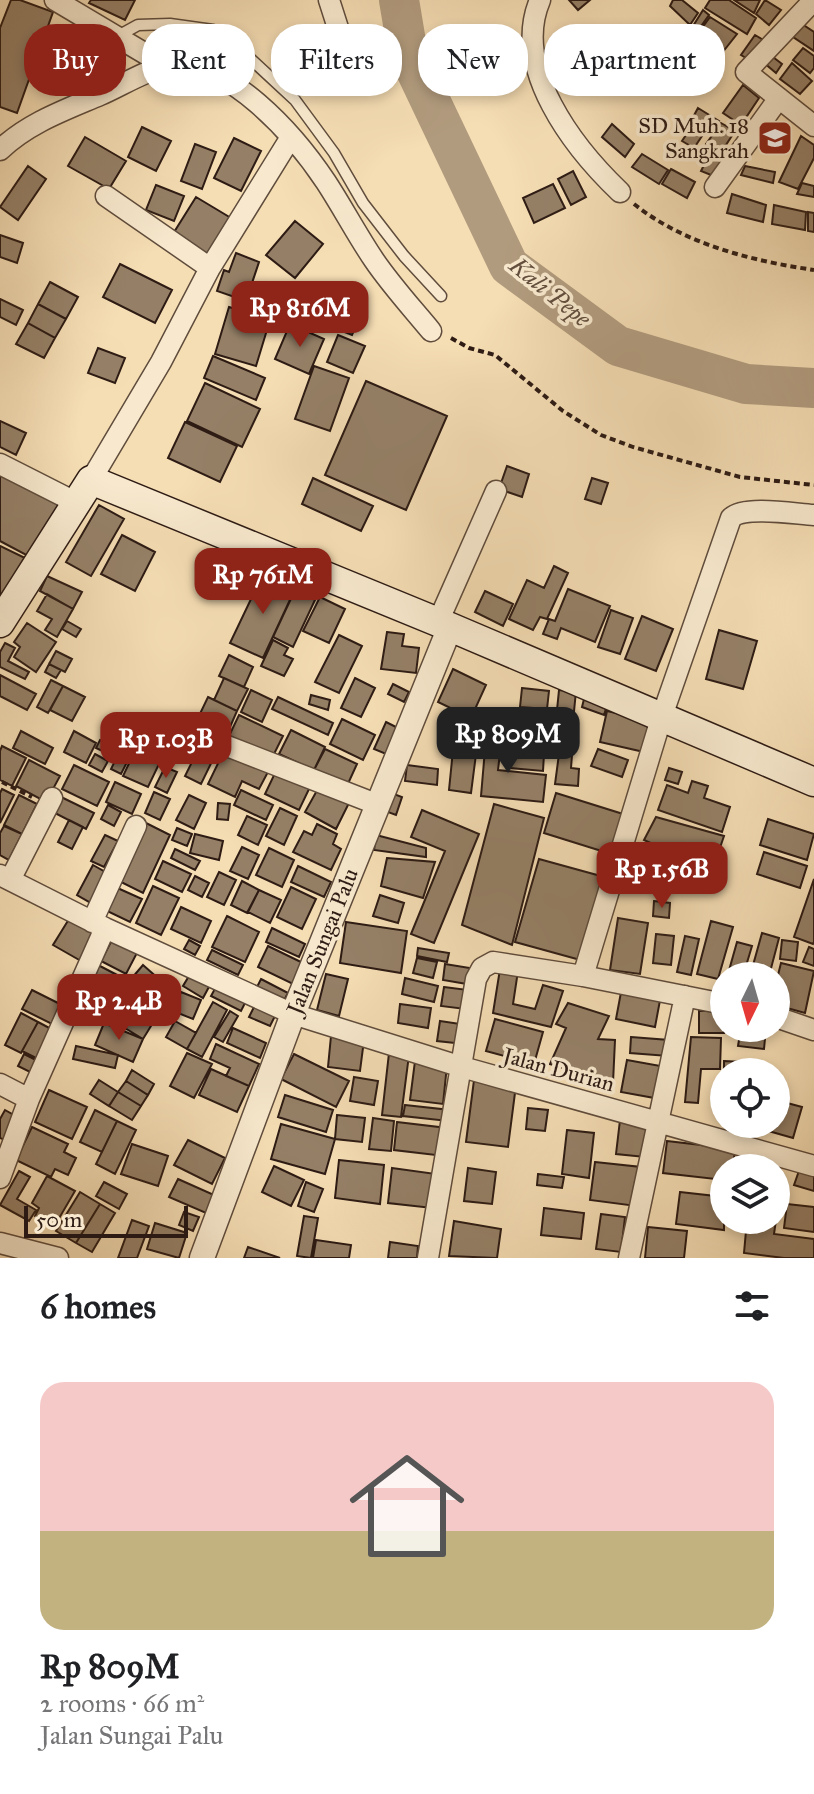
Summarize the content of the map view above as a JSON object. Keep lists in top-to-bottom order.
{
  "streets": {
    "street": ["Jalan Sungai Palu", "Jalan Durian"]
  },
  "crossings": [
    ["Jalan Sungai Palu", "Jalan Durian"]
  ],
  "water": ["Kali Pepe"],
  "places": {
    "school or university": ["SD Muh. 18 Sangkrah"]
  },
  "scale_bar": "50 m",
  "north": "bottom",
  "page": {
    "chip": [
      "Buy",
      "Rent",
      "Filters",
      "New",
      "Apartment"
    ],
    "price": [
      "Rp 816M",
      "Rp 761M",
      "Rp 809M",
      "Rp 1.03B",
      "Rp 1.56B",
      "Rp 2.4B"
    ],
    "scale": "50 m",
    "heading": "6 homes",
    "list": [
      {
        "name": "Rp 809M",
        "note": "2 rooms · 66 m² · Jalan Sungai Palu"
      }
    ]
  }
}
